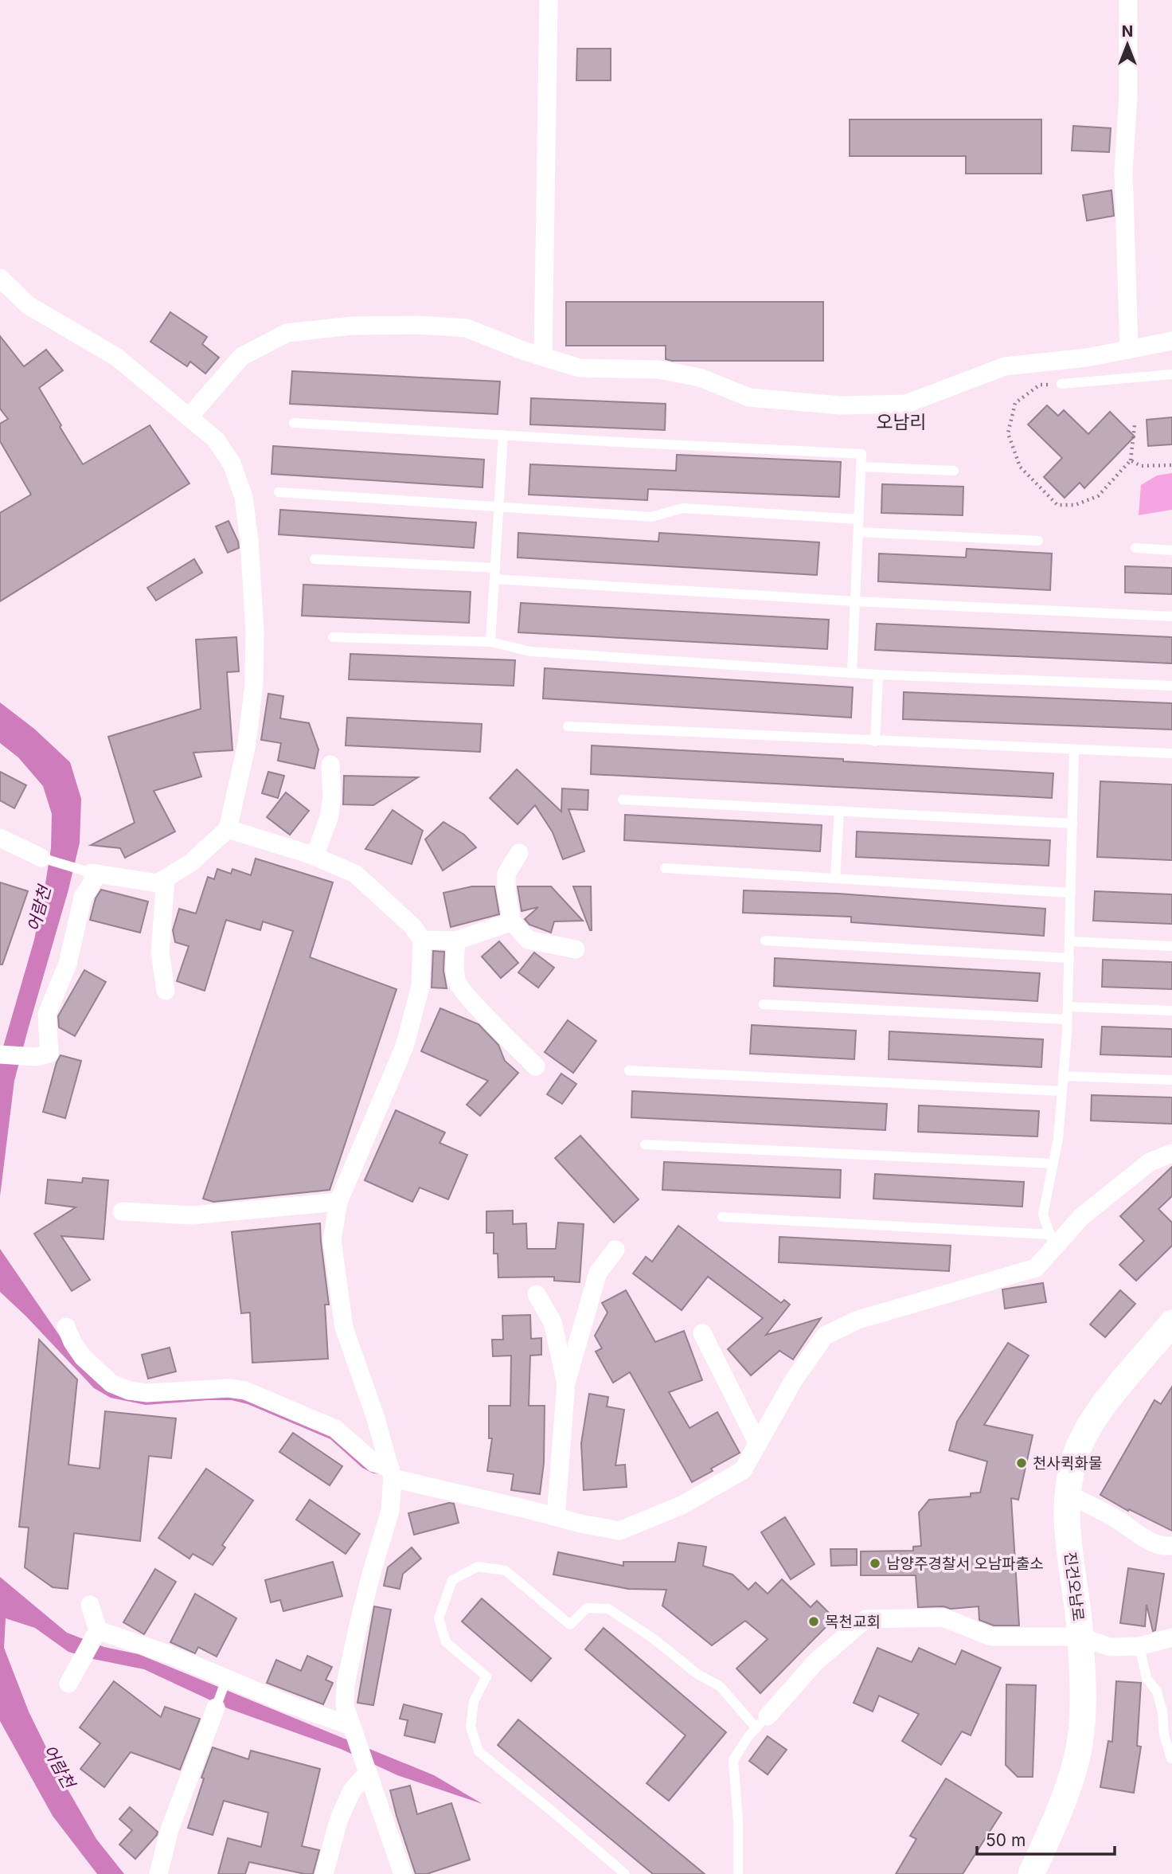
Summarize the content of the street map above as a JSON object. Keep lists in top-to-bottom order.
{
  "streets": {
    "main road": ["진건오남로"]
  },
  "districts": ["오남리"],
  "water": ["어람천"],
  "places": ["천사퀵화물", "남양주경찰서 오남파출소", "목천교회"],
  "scale_bar": "50 m",
  "north": "top"
}
